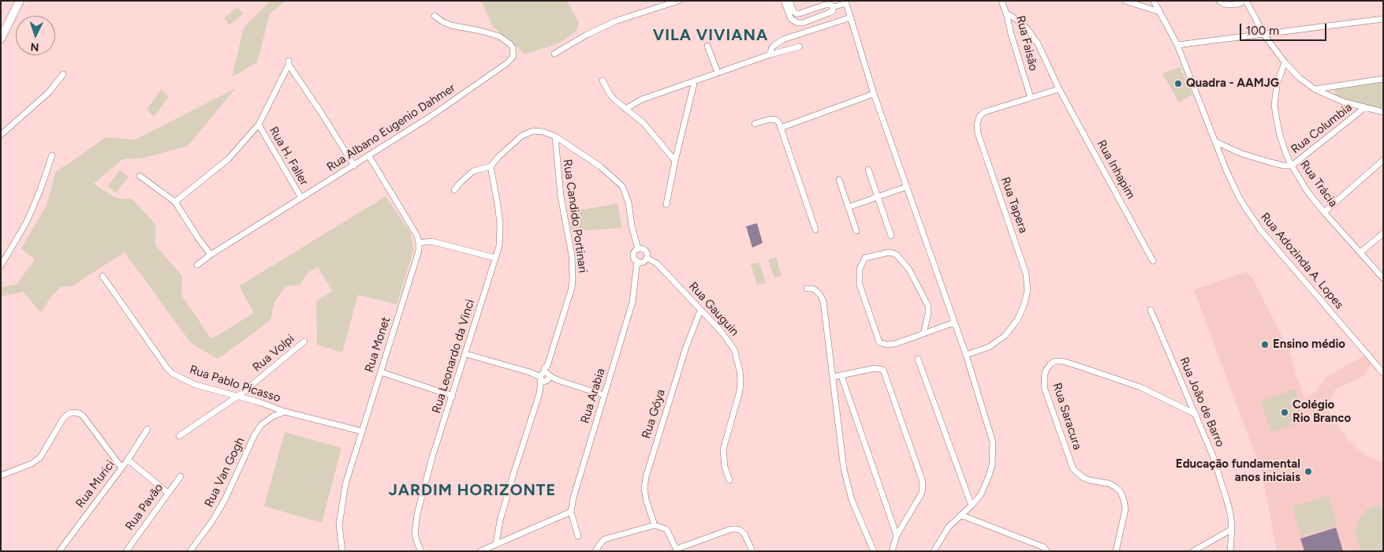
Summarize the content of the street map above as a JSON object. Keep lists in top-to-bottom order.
{
  "streets": {
    "street": [
      "Rua Faisão",
      "Rua Albano Eugenio Dahmer",
      "Rua Columbia",
      "Rua H. Faller",
      "Rua Inhapim",
      "Rua Trácia",
      "Rua Tapera",
      "Rua Candido Portinari",
      "Rua Adozinda A. Lopes",
      "Rua Gauguin",
      "Rua Monet",
      "Rua Volpi",
      "Rua Leonardo da Vinci",
      "Rua Pablo Picasso",
      "Rua Arabia",
      "Rua João de Barro",
      "Rua Góya",
      "Rua Saracura",
      "Rua Van Gogh",
      "Rua Murici",
      "Rua Pavão"
    ]
  },
  "crossings": [
    ["Rua Faisão", "Rua Inhapim"],
    ["Rua Faisão", "Rua Tapera"],
    ["Rua Albano Eugenio Dahmer", "Rua H. Faller"],
    ["Rua Columbia", "Rua Trácia"],
    ["Rua Inhapim", "Rua Tapera"],
    ["Rua Candido Portinari", "Rua Arabia"],
    ["Rua Gauguin", "Rua Arabia"],
    ["Rua Gauguin", "Rua Góya"],
    ["Rua Monet", "Rua Pablo Picasso"],
    ["Rua Volpi", "Rua Pablo Picasso"],
    ["Rua Pablo Picasso", "Rua Van Gogh"],
    ["Rua João de Barro", "Rua Saracura"]
  ],
  "districts": ["VILA VIVIANA", "JARDIM HORIZONTE"],
  "places": [
    "Quadra - AAMJG",
    "Ensino médio",
    "Colégio Rio Branco",
    "Educação fundamental anos iniciais"
  ],
  "scale_bar": "100 m",
  "north": "bottom"
}
